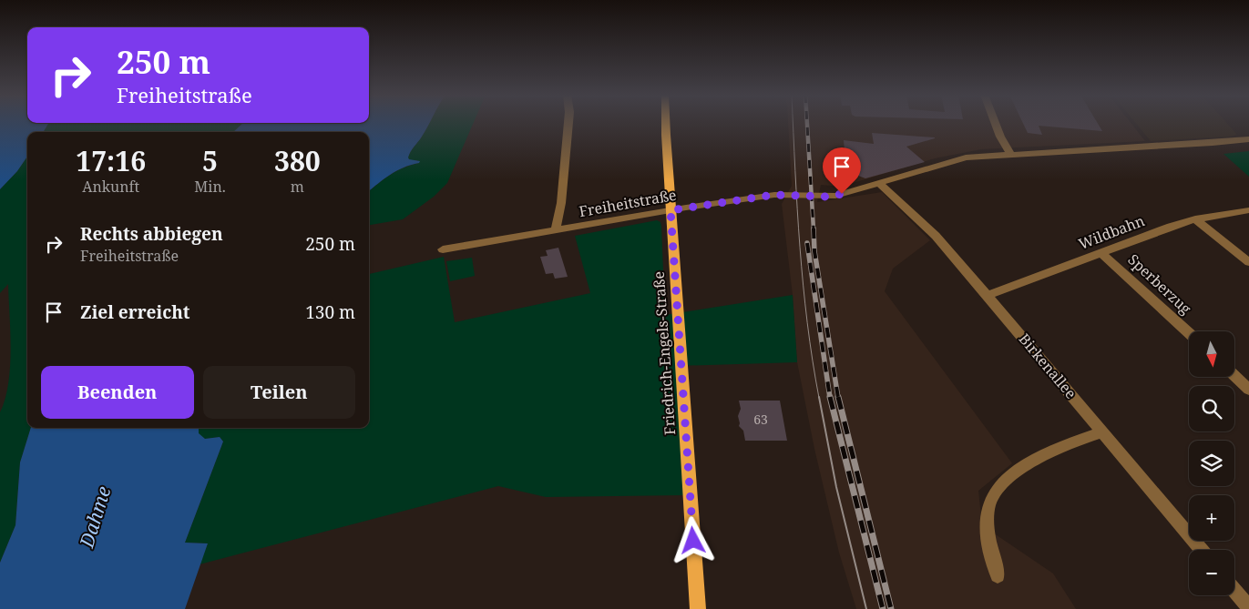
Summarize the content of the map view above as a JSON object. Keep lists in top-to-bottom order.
{
  "streets": {
    "main road": ["Friedrich-Engels-Straße"],
    "street": [
      "Freiheitstraße",
      "Wildbahn",
      "Sperberzug",
      "Birkenallee"
    ]
  },
  "crossings": [
    ["Freiheitstraße", "Friedrich-Engels-Straße"],
    ["Freiheitstraße", "Birkenallee"],
    ["Wildbahn", "Sperberzug"],
    ["Wildbahn", "Birkenallee"]
  ],
  "water": ["Dahme"],
  "house_numbers": ["63"],
  "north": "bottom",
  "page": {
    "turn": ["250 m", "Freiheitstraße"],
    "eta": [
      "17:16",
      "Ankunft",
      "5",
      "Min.",
      "380",
      "m"
    ],
    "list": [
      {
        "name": "Rechts abbiegen",
        "note": "Freiheitstraße",
        "value": "250 m"
      },
      {
        "name": "Ziel erreicht",
        "value": "130 m"
      }
    ],
    "map_buttons": ["+", "−"],
    "buttons": ["Beenden", "Teilen"]
  }
}
